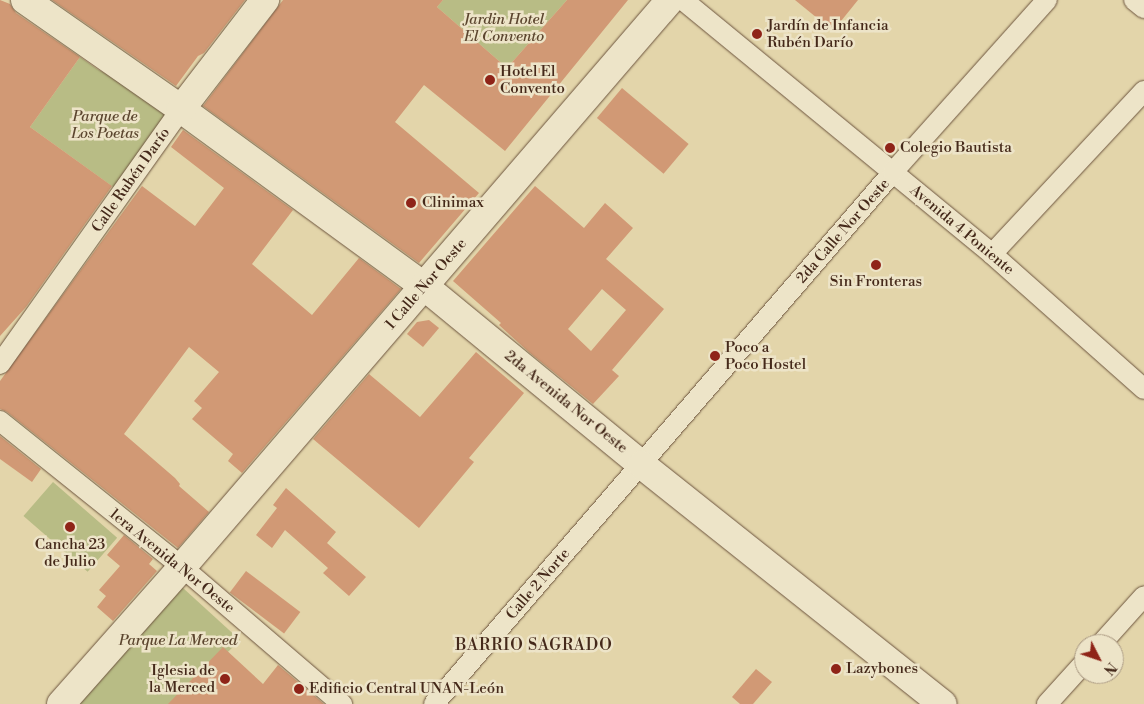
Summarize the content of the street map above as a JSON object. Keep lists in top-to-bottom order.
{
  "streets": {
    "street": [
      "Calle Rubén Darío",
      "Avenida 4 Poniente",
      "2da Calle Nor Oeste",
      "1 Calle Nor Oeste",
      "2da Avenida Nor Oeste",
      "1era Avenida Nor Oeste",
      "Calle 2 Norte"
    ]
  },
  "crossings": [
    ["Calle Rubén Darío", "2da Avenida Nor Oeste"],
    ["Avenida 4 Poniente", "2da Calle Nor Oeste"],
    ["2da Calle Nor Oeste", "2da Avenida Nor Oeste"],
    ["2da Calle Nor Oeste", "Calle 2 Norte"],
    ["1 Calle Nor Oeste", "2da Avenida Nor Oeste"],
    ["1 Calle Nor Oeste", "1era Avenida Nor Oeste"],
    ["2da Avenida Nor Oeste", "Calle 2 Norte"]
  ],
  "districts": ["BARRIO SAGRADO"],
  "parks": ["Jardin Hotel El Convento", "Parque de Los Poetas", "Parque La Merced"],
  "places": [
    "Jardín de Infancia Rubén Darío",
    "Hotel El Convento",
    "Colegio Bautista",
    "Clinimax",
    "Sin Fronteras",
    "Poco a Poco Hostel",
    "Cancha 23 de Julio",
    "Lazybones",
    "Iglesia de la Merced",
    "Edificio Central UNAN-León"
  ],
  "north": "bottom right"
}
